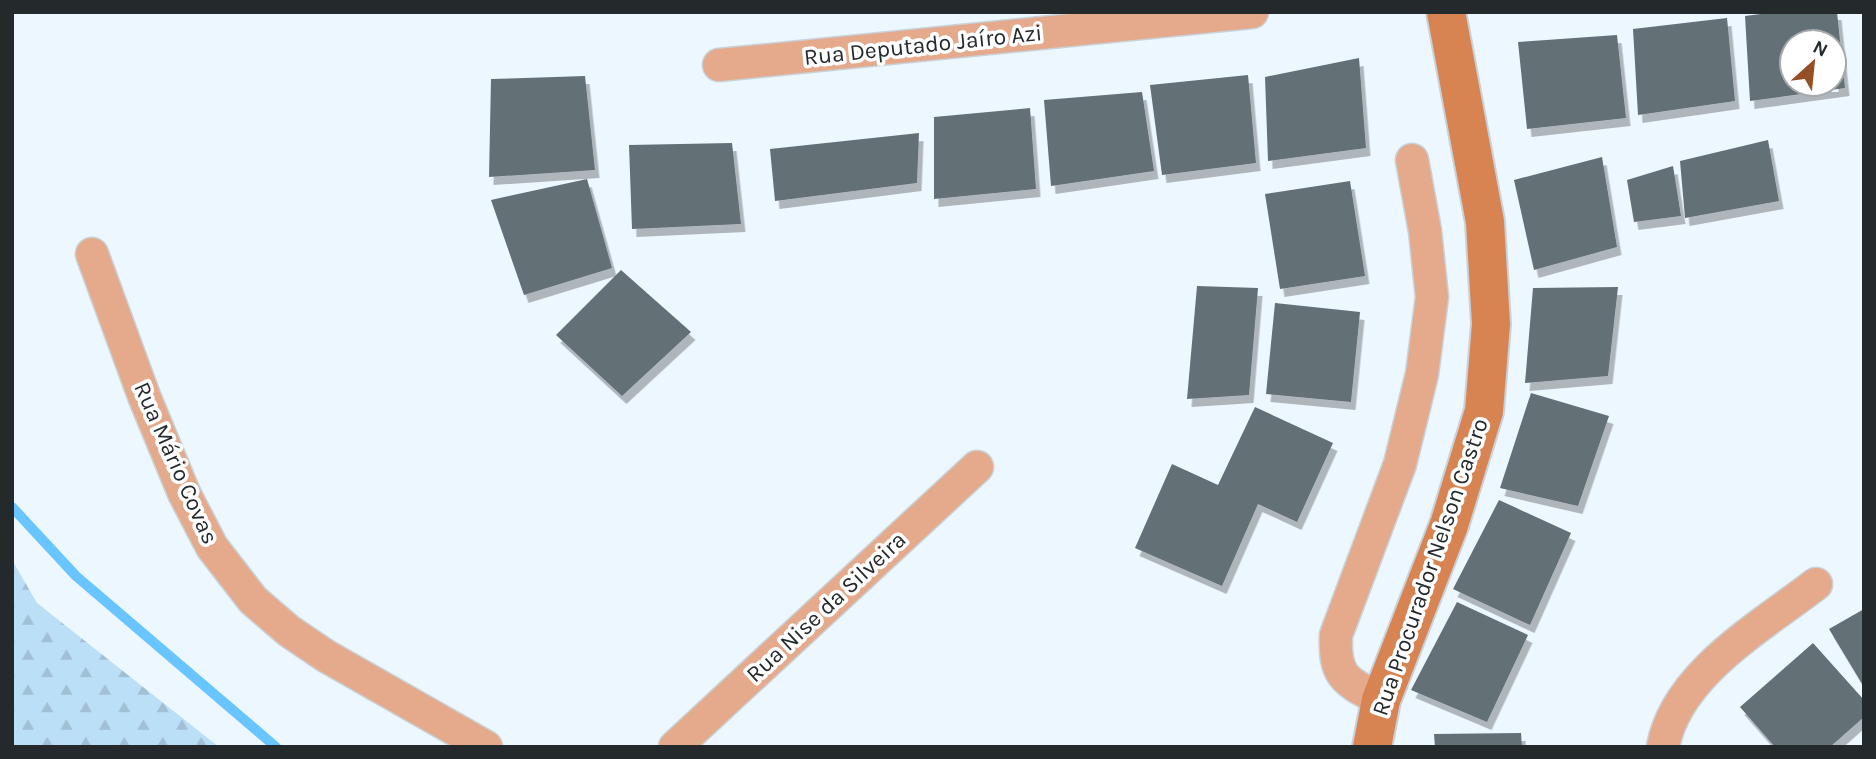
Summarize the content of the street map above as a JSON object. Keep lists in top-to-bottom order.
{
  "streets": {
    "main road": ["Rua Procurador Nelson Castro"],
    "street": ["Rua Deputado Jaíro Azi", "Rua Mário Covas", "Rua Nise da Silveira"]
  },
  "north": "top right"
}
